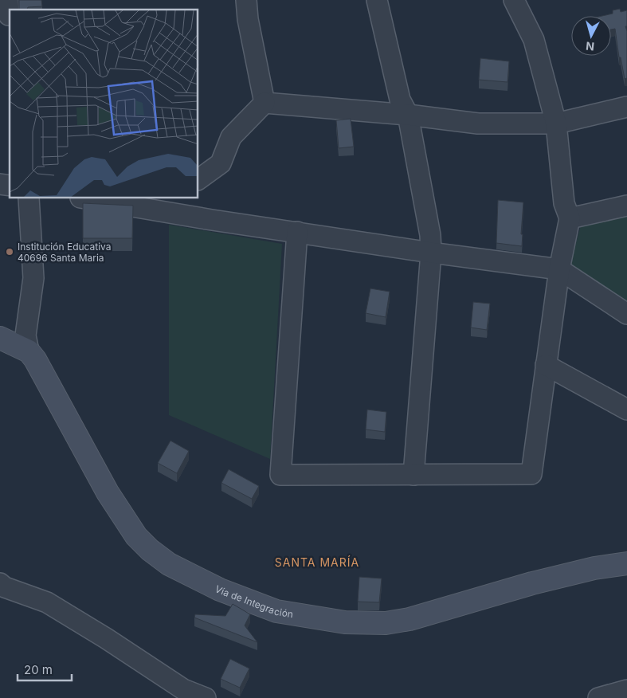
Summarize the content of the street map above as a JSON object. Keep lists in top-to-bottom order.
{
  "streets": {
    "main road": ["Vía de Integración"]
  },
  "districts": ["SANTA MARÍA"],
  "places": ["Institución Educativa 40696 Santa Maria"],
  "scale_bar": "20 m",
  "north": "bottom"
}
